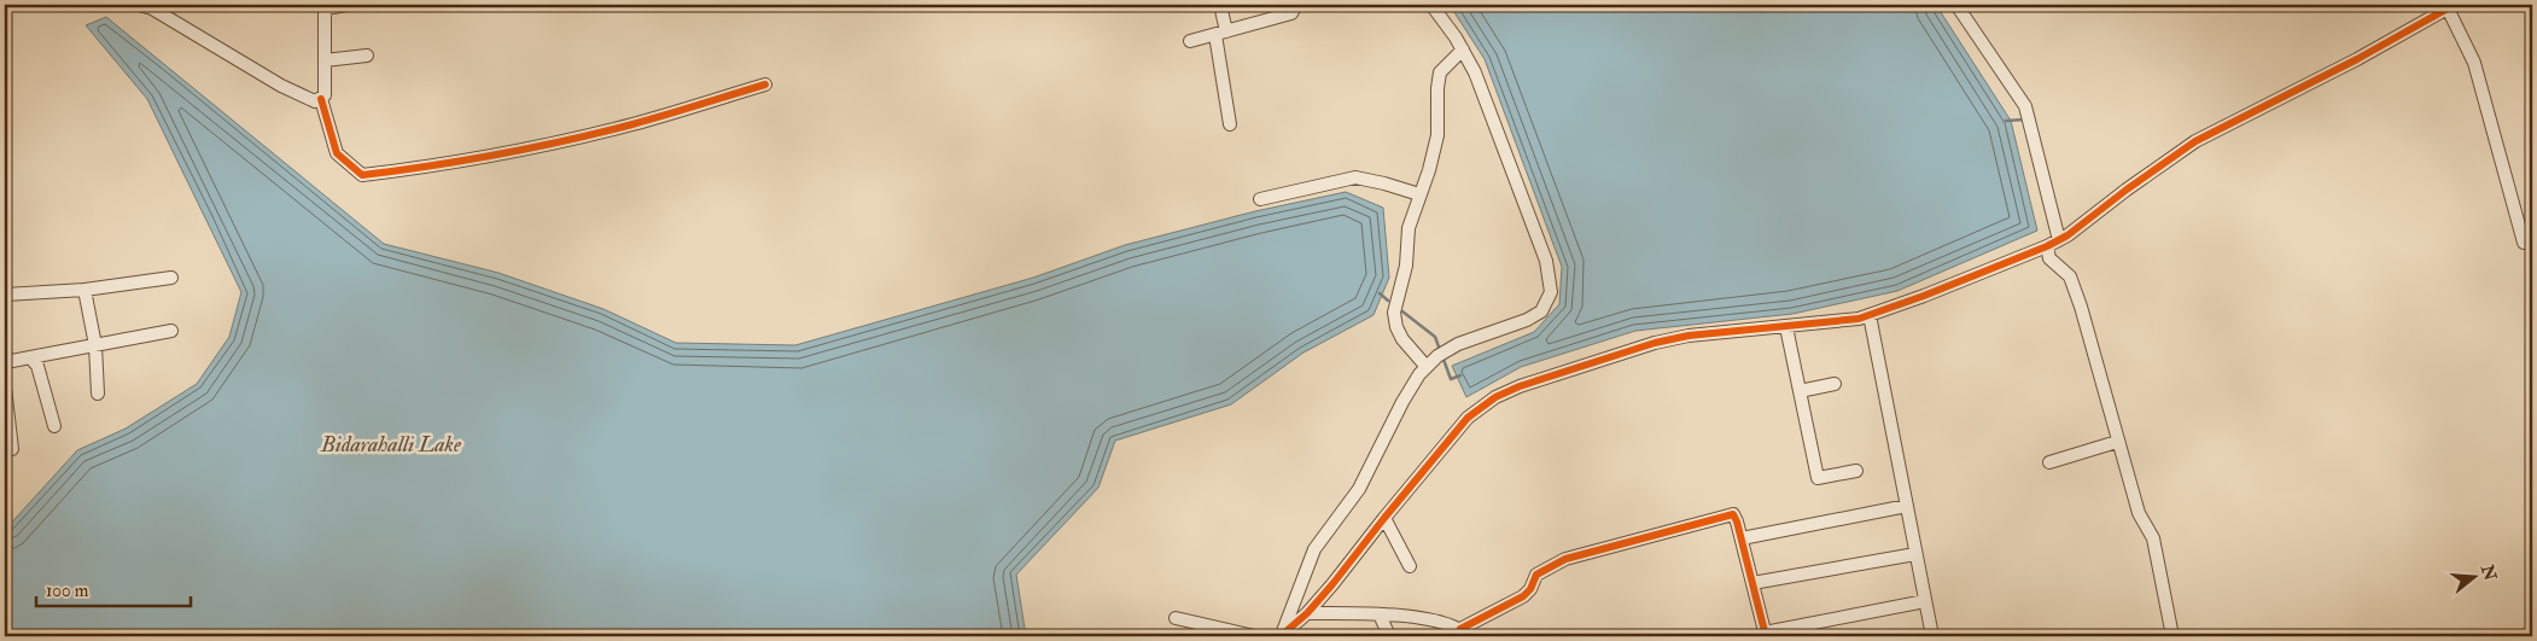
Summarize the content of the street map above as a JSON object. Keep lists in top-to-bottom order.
{
  "water": ["Bidarahalli Lake"],
  "scale_bar": "100 m",
  "north": "right"
}
